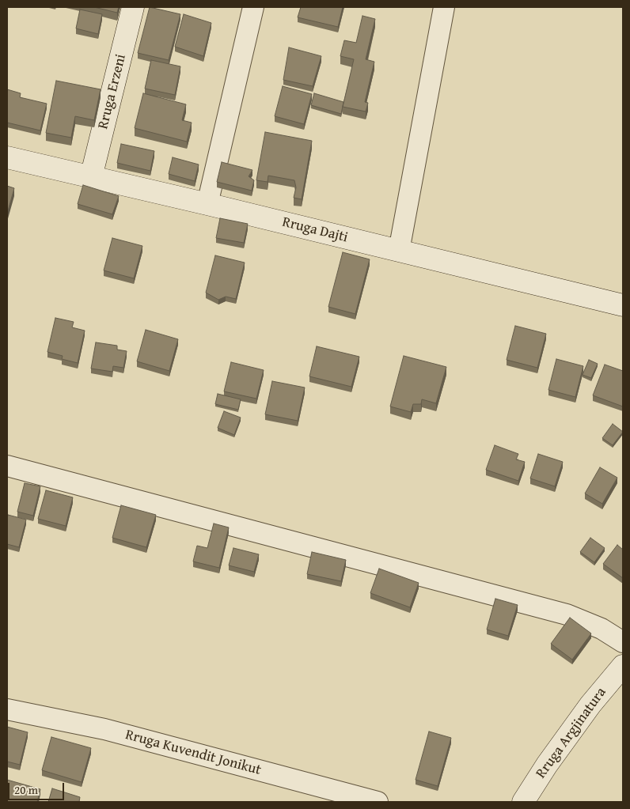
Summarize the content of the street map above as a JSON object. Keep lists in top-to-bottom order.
{
  "streets": {
    "street": [
      "Rruga Erzeni",
      "Rruga Dajti",
      "Rruga Argjinatura",
      "Rruga Kuvendit Jonikut"
    ]
  },
  "crossings": [
    ["Rruga Erzeni", "Rruga Dajti"]
  ],
  "scale_bar": "20 m"
}
